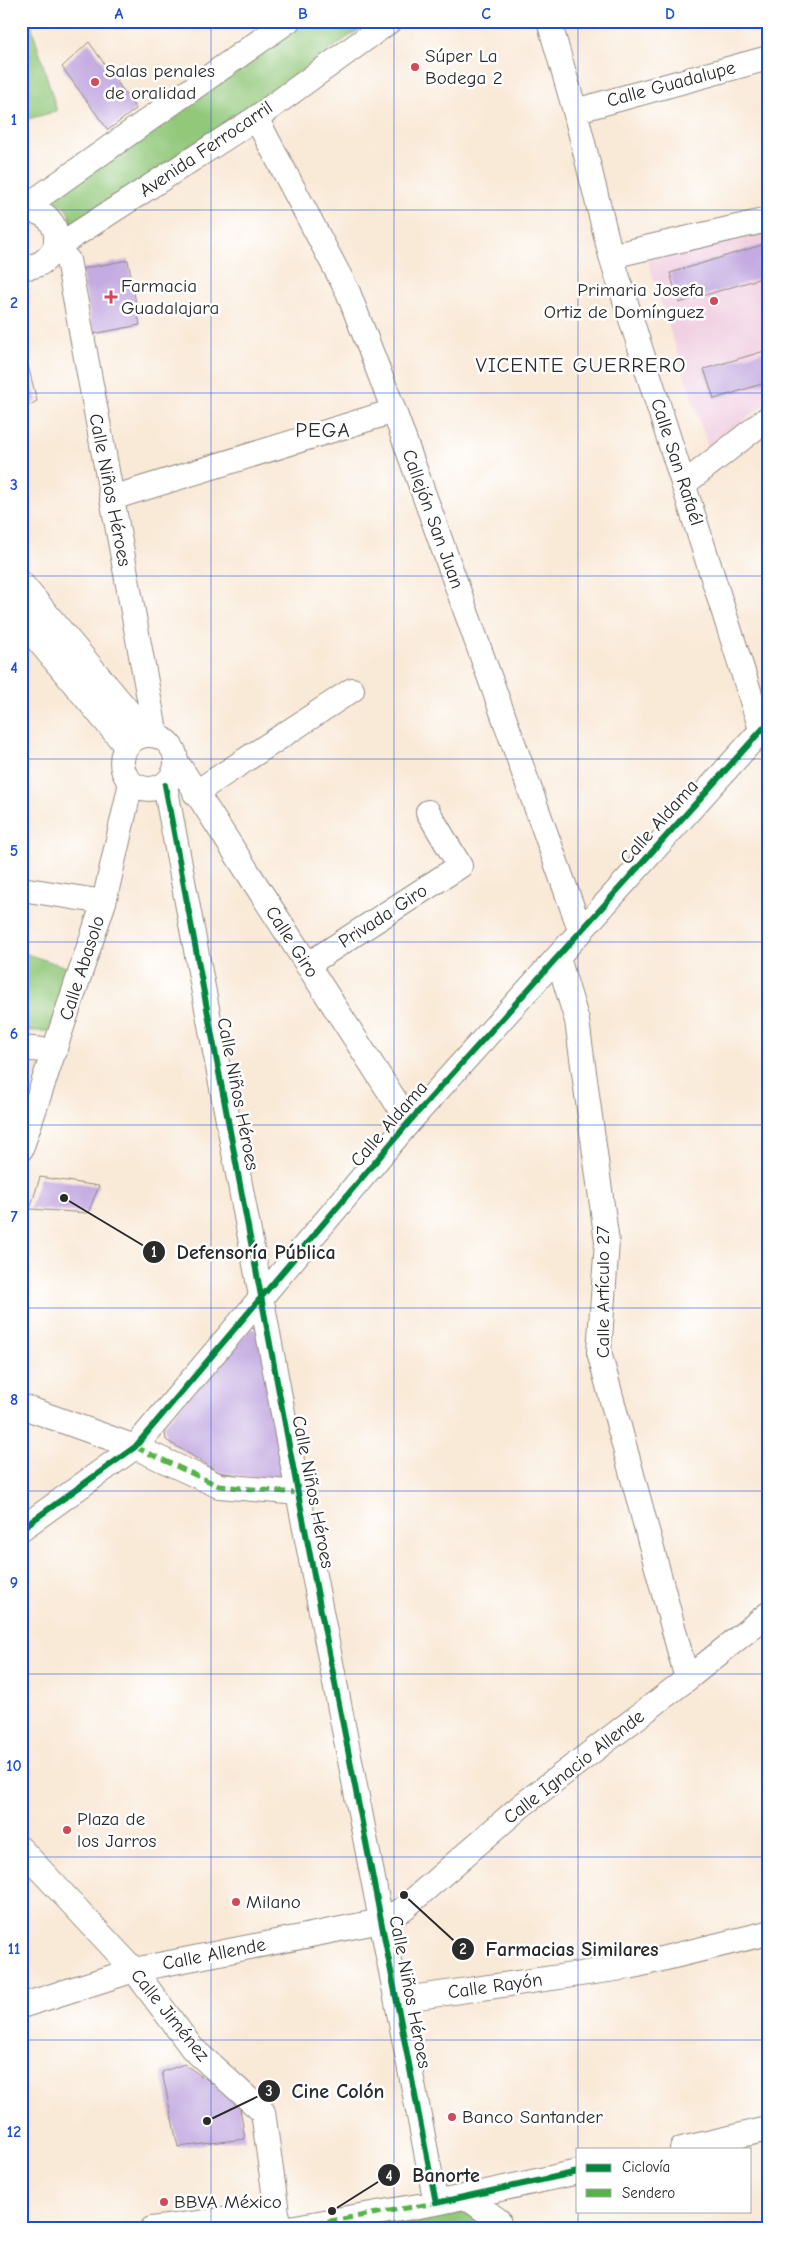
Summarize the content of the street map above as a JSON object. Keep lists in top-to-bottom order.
{
  "streets": {
    "street": [
      "Calle Guadalupe",
      "Avenida Ferrocarril",
      "Calle San Rafaél",
      "Calle Niños Héroes",
      "Callejón San Juan",
      "Calle Aldama",
      "Privada Giro",
      "Calle Giro",
      "Calle Abasolo",
      "Calle Artículo 27",
      "Calle Ignacio Allende",
      "Calle Allende",
      "Calle Rayón",
      "Calle Jiménez"
    ]
  },
  "crossings": [
    ["Calle Guadalupe", "Calle San Rafaél"],
    ["Avenida Ferrocarril", "Calle Niños Héroes"],
    ["Avenida Ferrocarril", "Callejón San Juan"],
    ["Calle San Rafaél", "Calle Aldama"],
    ["Calle Niños Héroes", "Calle Aldama"],
    ["Calle Niños Héroes", "Calle Giro"],
    ["Calle Niños Héroes", "Calle Abasolo"],
    ["Calle Niños Héroes", "Calle Ignacio Allende"],
    ["Calle Niños Héroes", "Calle Allende"],
    ["Calle Niños Héroes", "Calle Rayón"],
    ["Callejón San Juan", "Calle Aldama"],
    ["Calle Aldama", "Calle Giro"],
    ["Calle Aldama", "Calle Artículo 27"],
    ["Privada Giro", "Calle Giro"],
    ["Calle Giro", "Calle Abasolo"],
    ["Calle Artículo 27", "Calle Ignacio Allende"],
    ["Calle Ignacio Allende", "Calle Allende"],
    ["Calle Allende", "Calle Jiménez"]
  ],
  "districts": ["VICENTE GUERRERO", "PEGA"],
  "places": {
    "other": [
      "Súper La Bodega 2",
      "Salas penales de oralidad",
      "Primaria Josefa Ortiz de Domínguez",
      "Defensoría Pública",
      "Plaza de los Jarros",
      "Farmacias Similares",
      "Milano",
      "Banco Santander",
      "Cine Colón",
      "BBVA México",
      "Banorte"
    ],
    "health": ["Farmacia Guadalajara"]
  },
  "legend": ["Ciclovía", "Sendero"],
  "grid": {
    "columns": [
      "A",
      "B",
      "C",
      "D"
    ],
    "rows": [
      "1",
      "2",
      "3",
      "4",
      "5",
      "6",
      "7",
      "8",
      "9",
      "10",
      "11",
      "12"
    ]
  }
}
